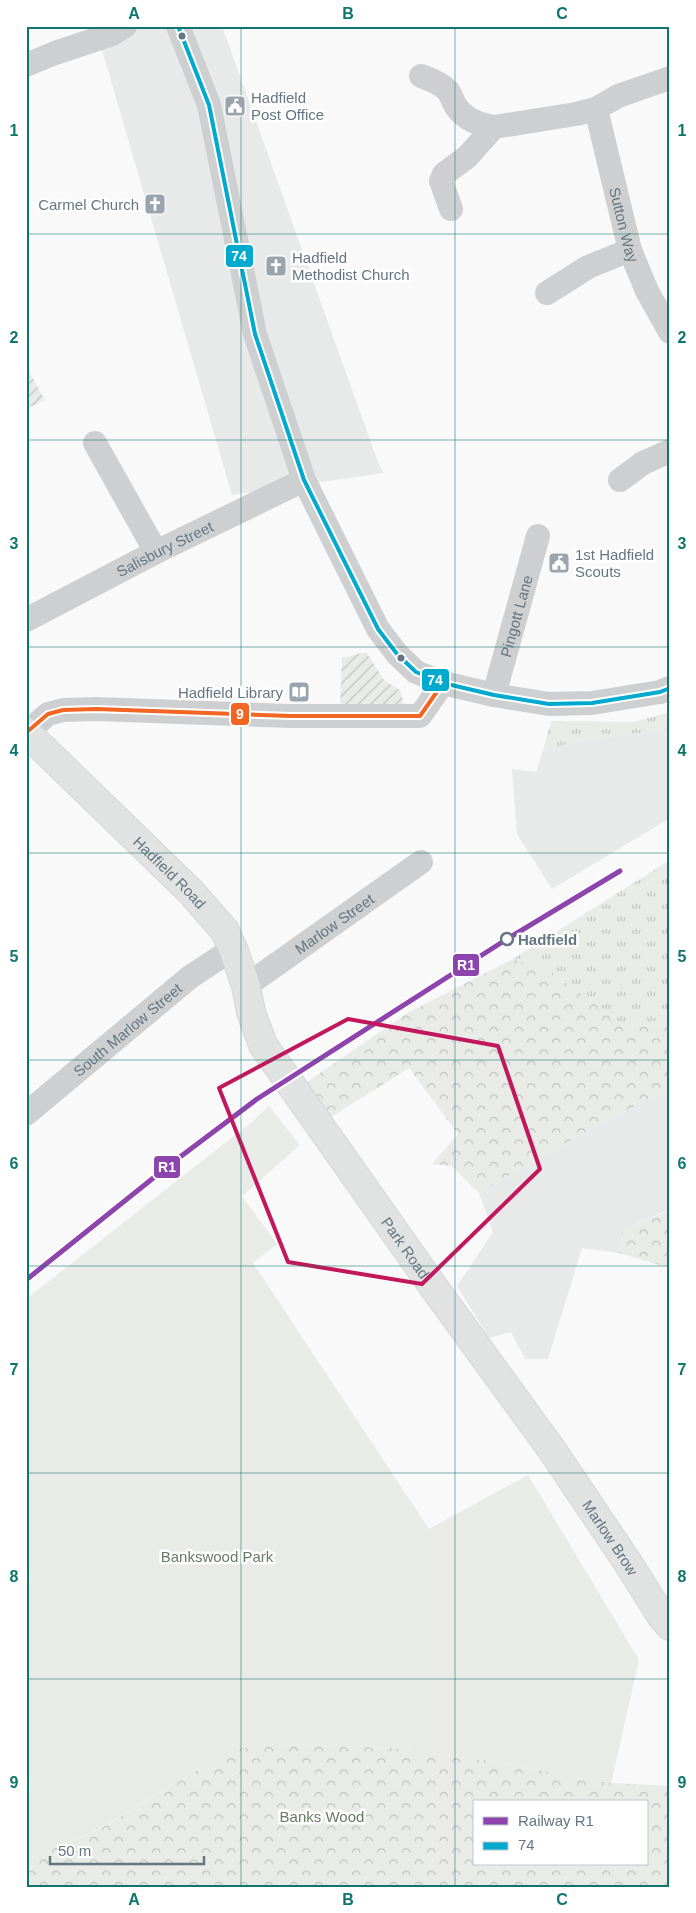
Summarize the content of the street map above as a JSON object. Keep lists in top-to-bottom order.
{
  "streets": {
    "street": [
      "Sutton Way",
      "Salisbury Street",
      "Pingott Lane",
      "Hadfield Road",
      "Marlow Street",
      "South Marlow Street",
      "Park Road",
      "Marlow Brow"
    ]
  },
  "crossings": [
    ["Hadfield Road", "Marlow Street"],
    ["Hadfield Road", "South Marlow Street"],
    ["Hadfield Road", "Park Road"],
    ["Park Road", "Marlow Brow"]
  ],
  "parks": ["Bankswood Park", "Banks Wood"],
  "places": {
    "public building": ["Hadfield Post Office", "1st Hadfield Scouts"],
    "church": ["Carmel Church", "Hadfield Methodist Church"],
    "library": ["Hadfield Library"],
    "other": ["Hadfield"]
  },
  "lines": ["transit line 74", "transit line 9", "rail line R1"],
  "legend": ["Railway R1", "74"],
  "scale_bar": "50 m",
  "grid": {
    "columns": ["A", "B", "C"],
    "rows": [
      "1",
      "2",
      "3",
      "4",
      "5",
      "6",
      "7",
      "8",
      "9"
    ]
  }
}
